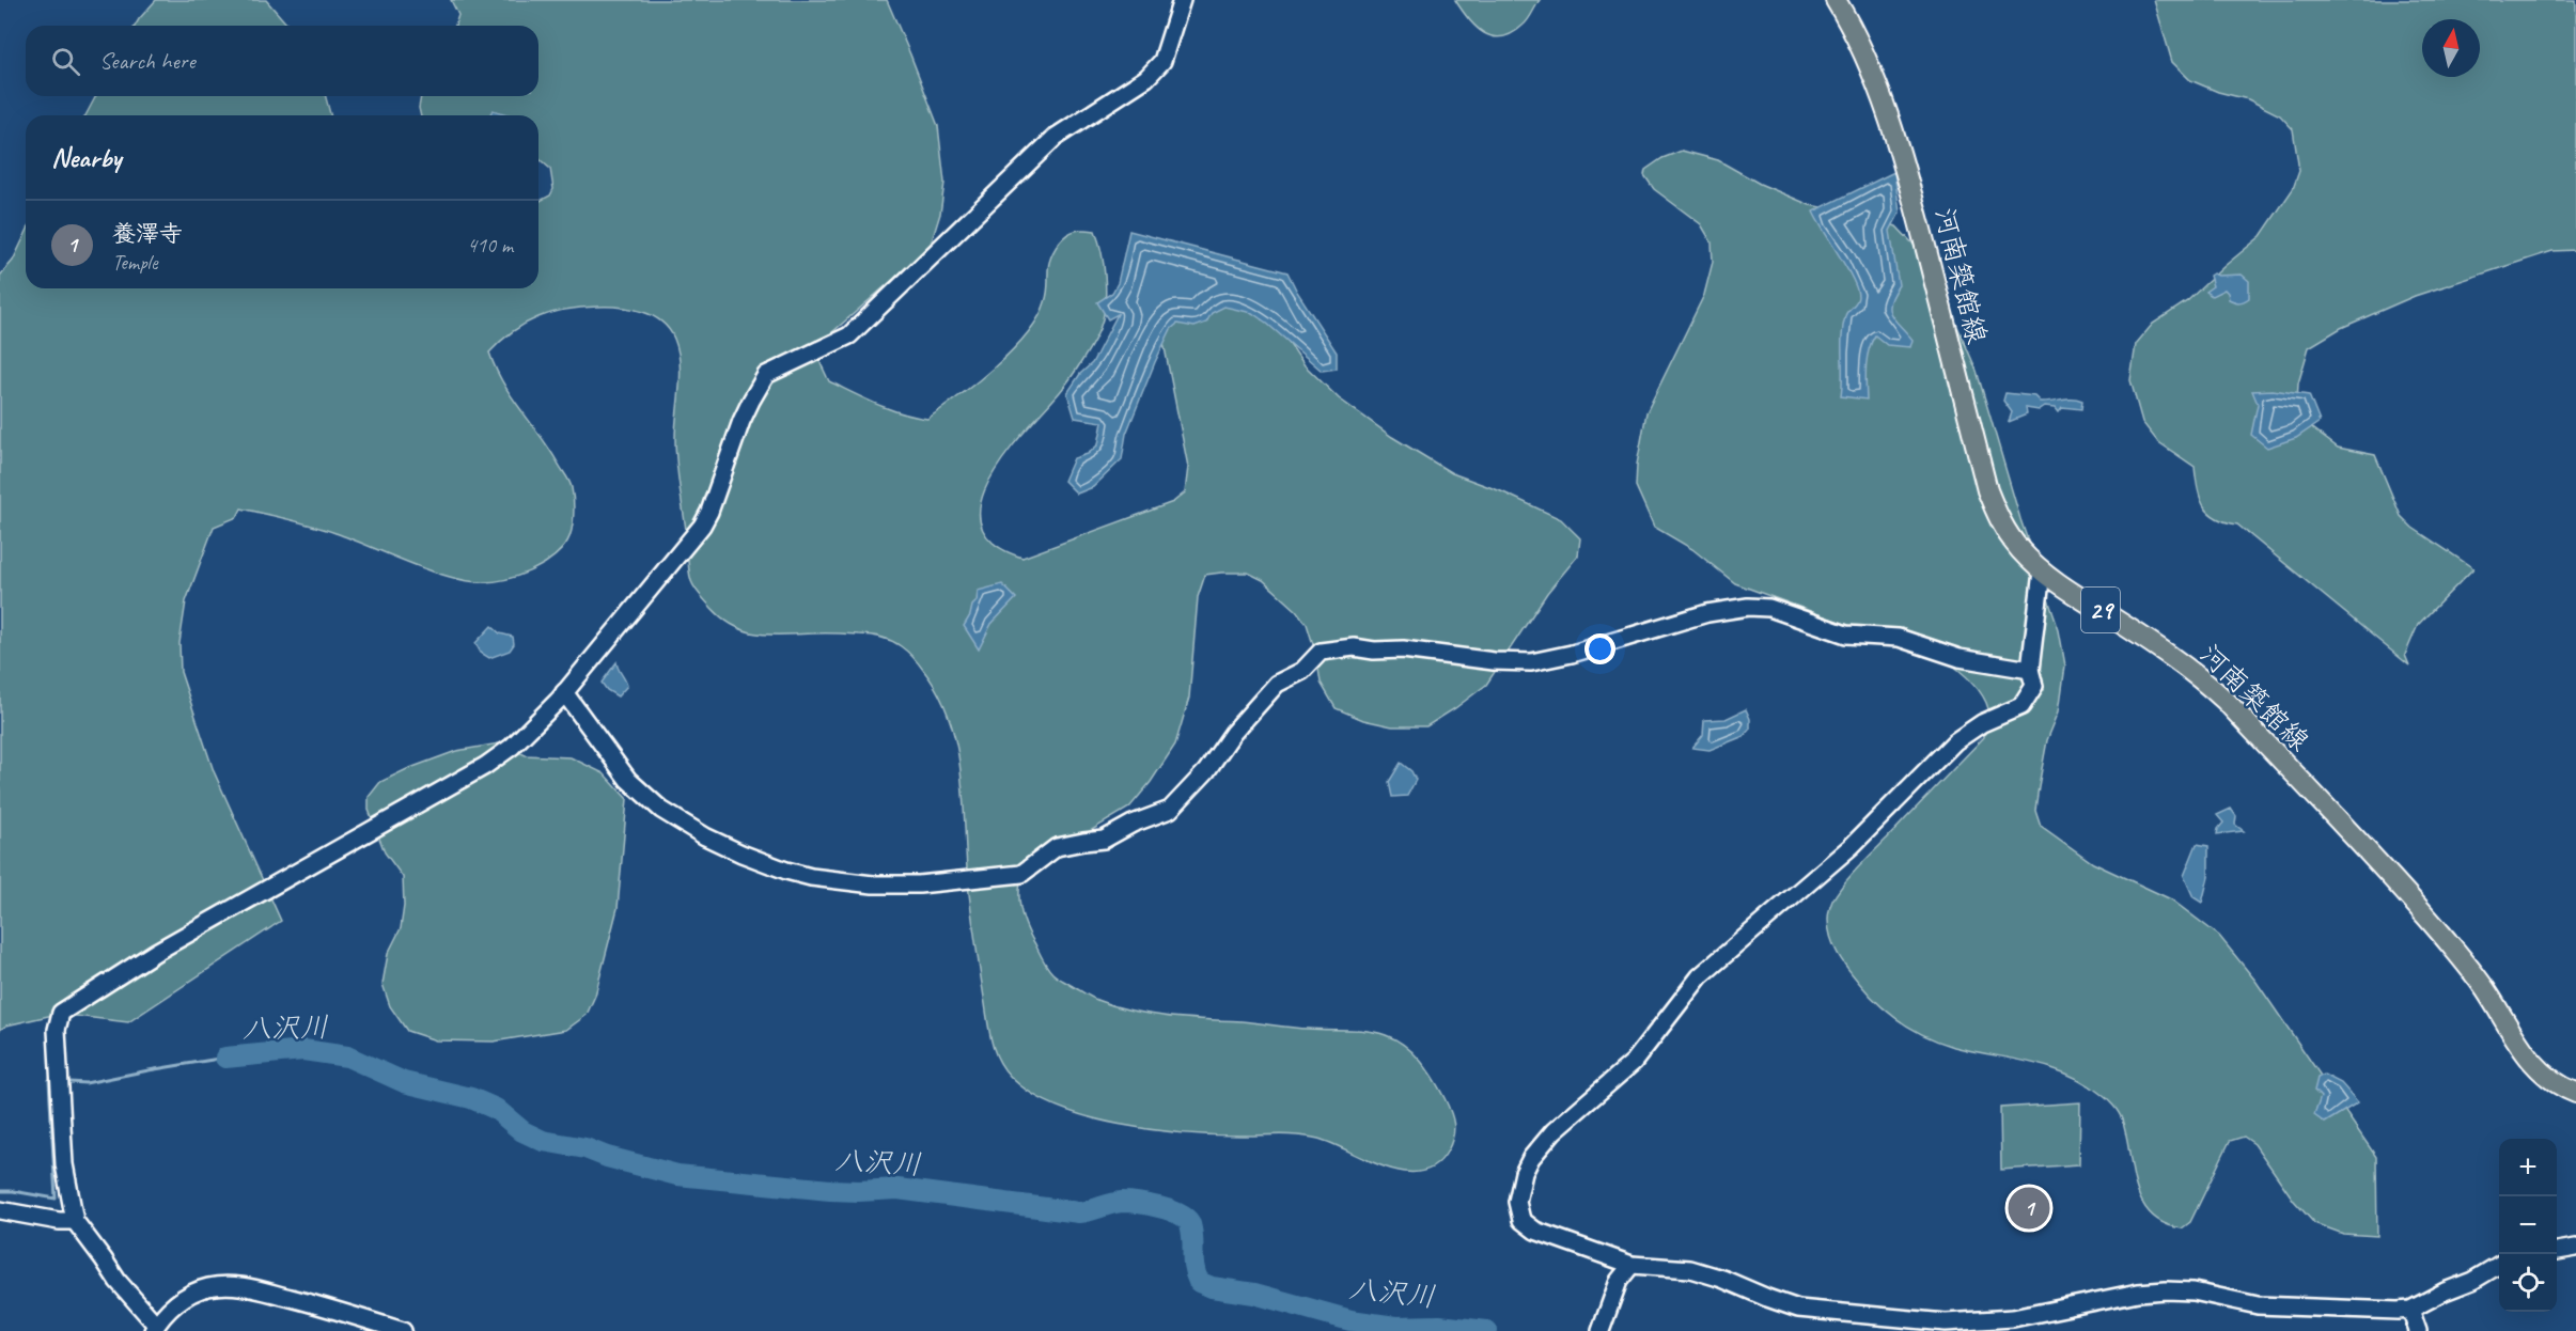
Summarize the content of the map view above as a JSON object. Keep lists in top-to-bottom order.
{
  "streets": {
    "main road": ["河南築館線", "29"]
  },
  "water": ["八沢川"],
  "north": "top",
  "page": {
    "search": "Search here",
    "heading": "Nearby",
    "list": [
      {
        "mark": "1",
        "name": "養澤寺",
        "note": "Temple",
        "value": "410 m"
      }
    ],
    "map_buttons": ["+", "−"],
    "pins": "1"
  }
}
